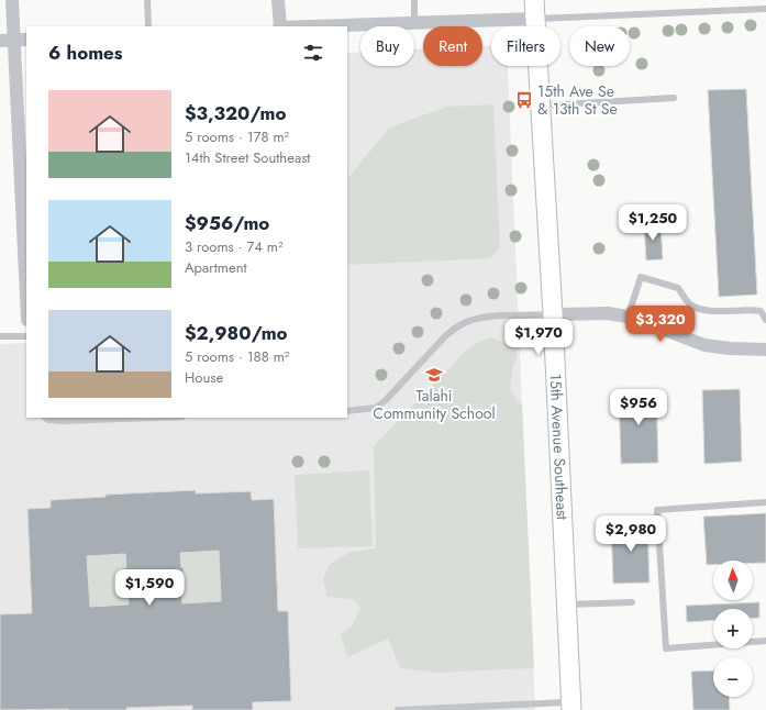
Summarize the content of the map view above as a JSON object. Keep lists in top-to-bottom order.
{
  "streets": {
    "street": ["15th Avenue Southeast"]
  },
  "places": {
    "bus stop": ["15th Ave Se & 13th St Se"],
    "school or university": ["Talahi Community School"]
  },
  "north": "top",
  "page": {
    "chip": [
      "Buy",
      "Rent",
      "Filters",
      "New"
    ],
    "heading": "6 homes",
    "list": [
      {
        "name": "$3,320/mo",
        "note": "5 rooms · 178 m² · 14th Street Southeast"
      },
      {
        "name": "$956/mo",
        "note": "3 rooms · 74 m² · Apartment"
      },
      {
        "name": "$2,980/mo",
        "note": "5 rooms · 188 m² · House"
      }
    ],
    "price": [
      "$1,250",
      "$3,320",
      "$1,970",
      "$956",
      "$2,980",
      "$1,590"
    ],
    "map_buttons": ["+", "−"]
  }
}
